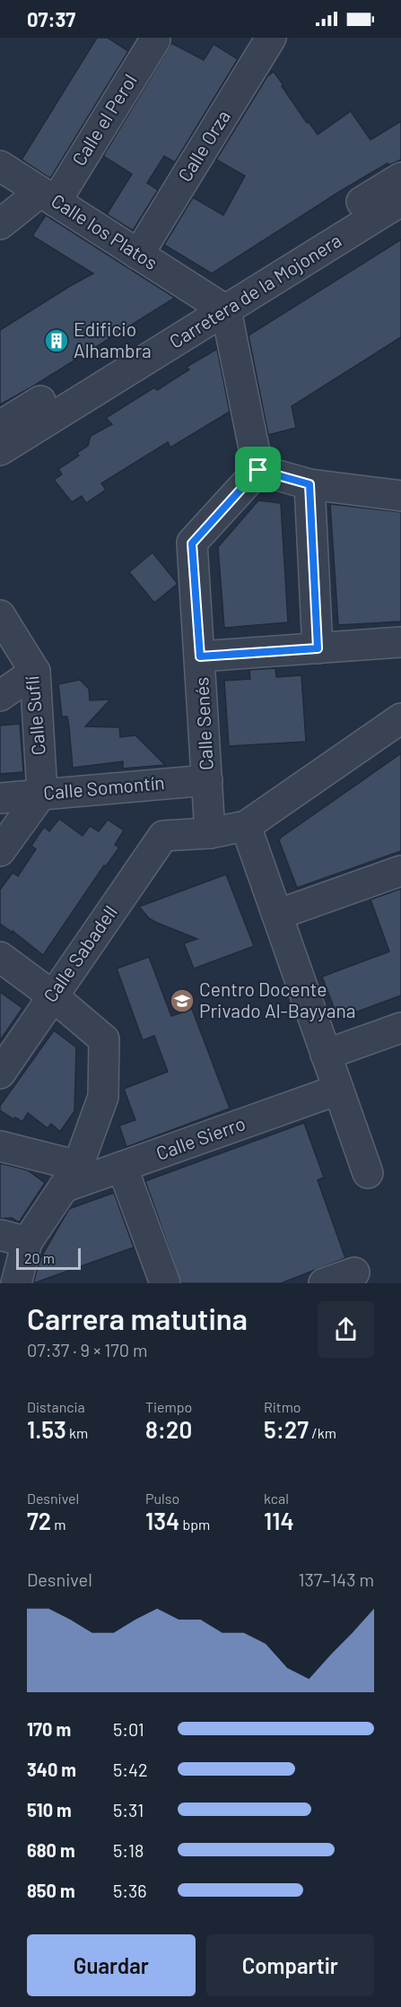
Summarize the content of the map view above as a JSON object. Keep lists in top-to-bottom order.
{
  "streets": {
    "street": [
      "Calle el Perol",
      "Calle Orza",
      "Calle los Platos",
      "Carretera de la Mojonera",
      "Calle Suflí",
      "Calle Senés",
      "Calle Somontín",
      "Calle Sabadell",
      "Calle Sierro"
    ]
  },
  "crossings": [
    ["Calle el Perol", "Calle los Platos"],
    ["Calle Orza", "Calle los Platos"],
    ["Calle los Platos", "Carretera de la Mojonera"],
    ["Calle Suflí", "Calle Somontín"],
    ["Calle Senés", "Calle Somontín"],
    ["Calle Senés", "Calle Sabadell"]
  ],
  "places": {
    "building": ["Edificio Alhambra"],
    "school or university": ["Centro Docente Privado Al-Bayyana"]
  },
  "scale_bar": "20 m",
  "page": {
    "status": "07:37",
    "scale": "20 m",
    "heading": ["Carrera matutina", "07:37 · 9 × 170 m"],
    "stats": [
      ["Distancia", "1.53 km"],
      ["Tiempo", "8:20"],
      ["Ritmo", "5:27 /km"],
      ["Desnivel", "72 m"],
      ["Pulso", "134 bpm"],
      ["kcal", "114"]
    ],
    "chart": ["Desnivel", "137–143 m"],
    "list": [
      {
        "name": "170 m",
        "note": "5:01"
      },
      {
        "name": "340 m",
        "note": "5:42"
      },
      {
        "name": "510 m",
        "note": "5:31"
      },
      {
        "name": "680 m",
        "note": "5:18"
      },
      {
        "name": "850 m",
        "note": "5:36"
      }
    ],
    "buttons": ["Guardar", "Compartir"]
  }
}
